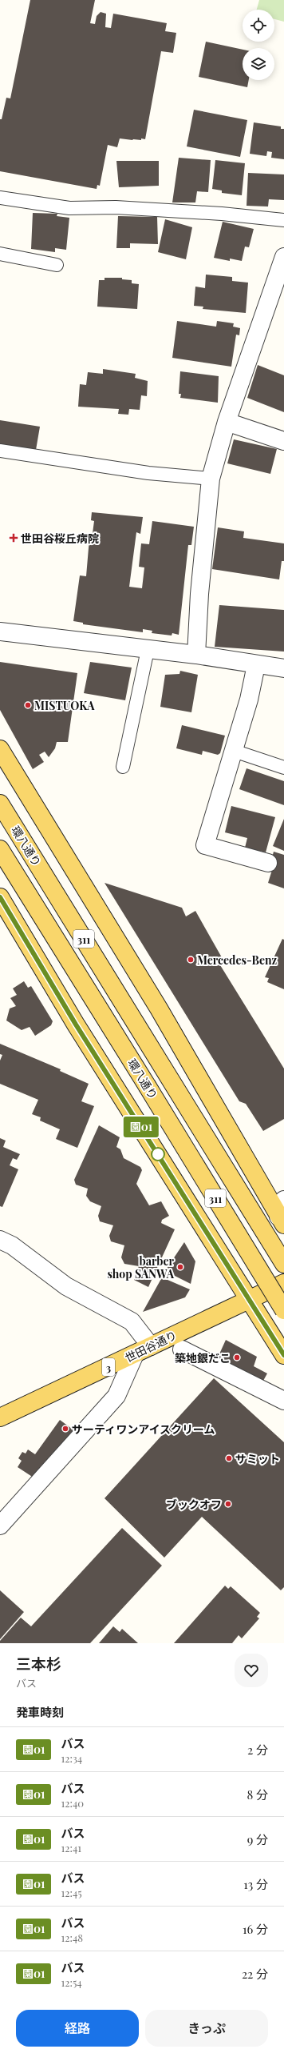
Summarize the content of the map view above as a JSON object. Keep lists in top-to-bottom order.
{
  "streets": {
    "main road": [
      "環八通り",
      "311",
      "世田谷通り",
      "3"
    ]
  },
  "places": {
    "health": ["世田谷桜丘病院"],
    "other": [
      "MISTUOKA",
      "Mercedes-Benz",
      "barber shop SANWA",
      "築地銀だこ",
      "サーティワンアイスクリーム",
      "サミット",
      "ブックオフ"
    ]
  },
  "lines": ["bus line 園01"],
  "page": {
    "on_map": "園01",
    "heading": [
      ["三本杉", "バス"],
      "発車時刻"
    ],
    "list": [
      {
        "mark": "園01",
        "name": "バス",
        "note": "12:34",
        "value": "2 分"
      },
      {
        "mark": "園01",
        "name": "バス",
        "note": "12:40",
        "value": "8 分"
      },
      {
        "mark": "園01",
        "name": "バス",
        "note": "12:41",
        "value": "9 分"
      },
      {
        "mark": "園01",
        "name": "バス",
        "note": "12:45",
        "value": "13 分"
      },
      {
        "mark": "園01",
        "name": "バス",
        "note": "12:48",
        "value": "16 分"
      },
      {
        "mark": "園01",
        "name": "バス",
        "note": "12:54",
        "value": "22 分"
      }
    ],
    "buttons": ["経路", "きっぷ"]
  }
}
